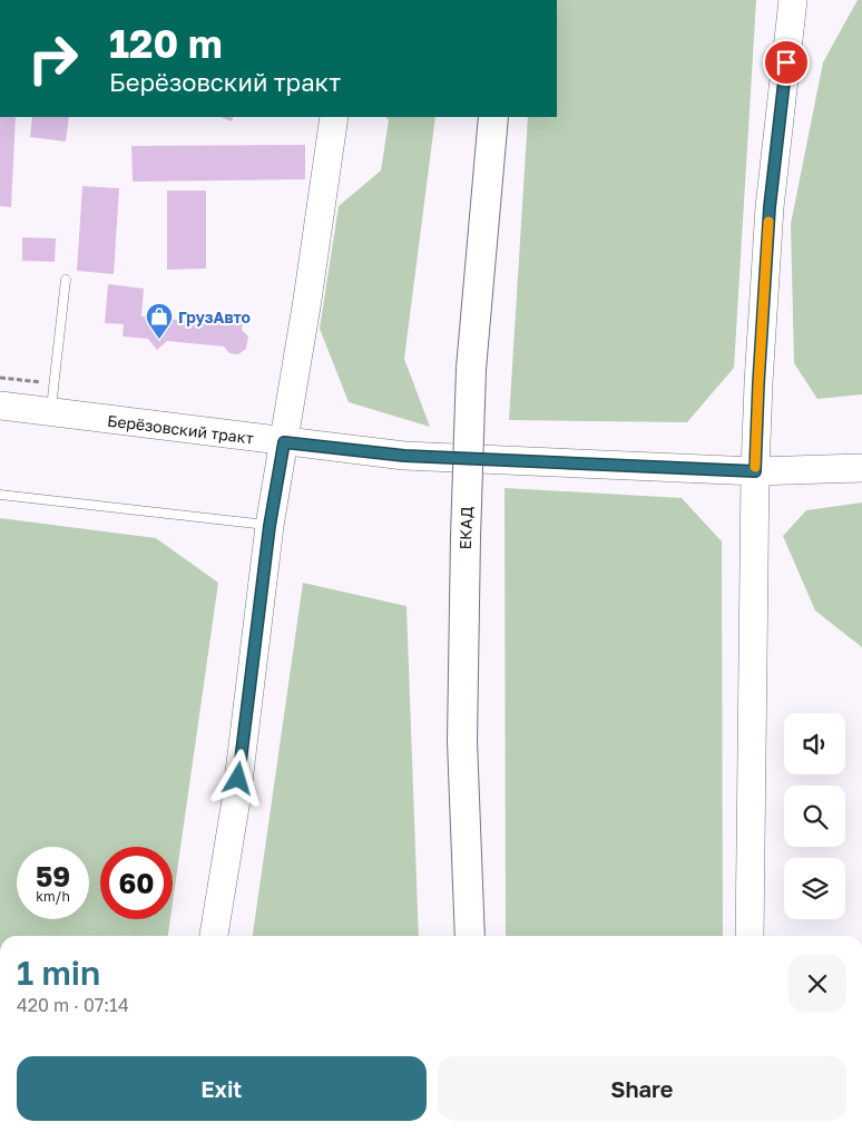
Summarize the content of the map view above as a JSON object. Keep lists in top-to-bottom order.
{
  "streets": {
    "highway": ["ЕКАД"],
    "main road": ["Берёзовский тракт"]
  },
  "places": {
    "shop": ["ГрузАвто"]
  },
  "page": {
    "turn": ["120 m", "Берёзовский тракт"],
    "speed": "59 km/h",
    "limit": "60",
    "heading": ["1 min", "420 m · 07:14"],
    "buttons": ["Exit", "Share"]
  }
}
